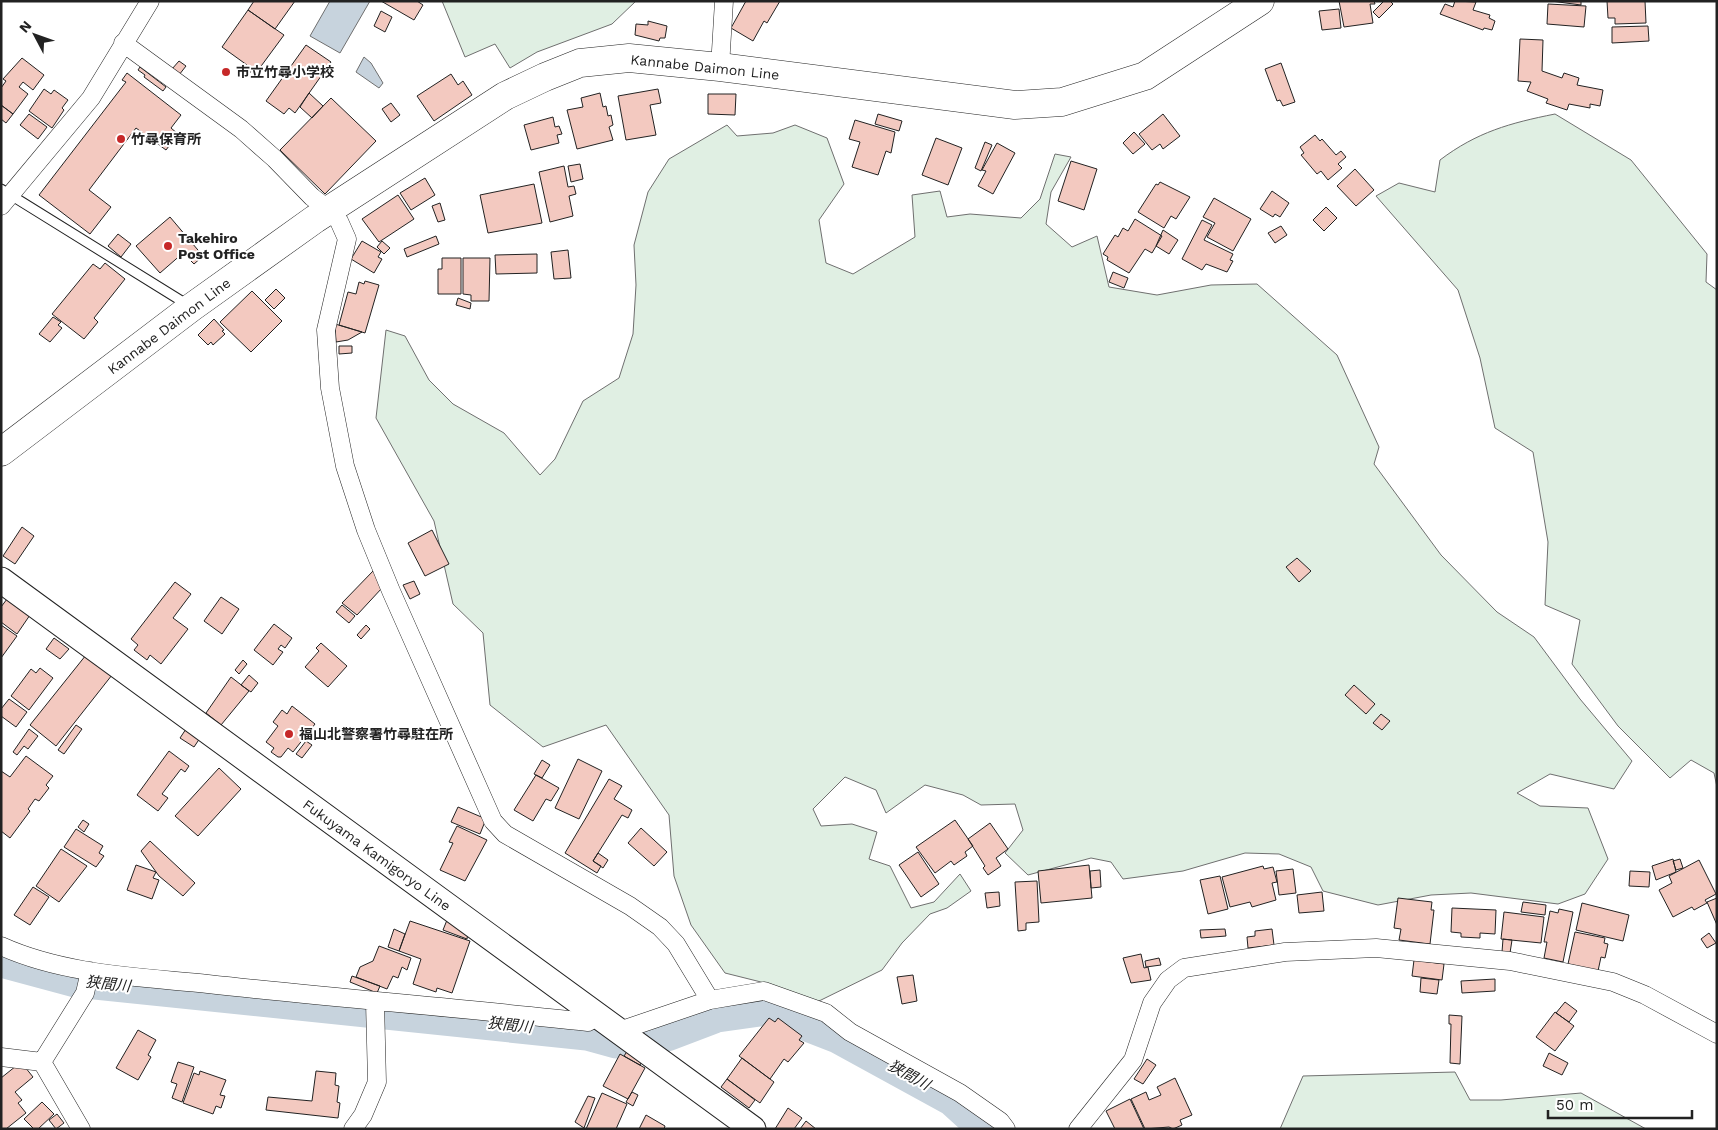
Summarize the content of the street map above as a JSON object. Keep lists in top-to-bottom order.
{
  "streets": {
    "main road": ["Kannabe Daimon Line", "Fukuyama Kamigoryo Line"]
  },
  "water": ["狭間川"],
  "places": [
    "市立竹尋小学校",
    "竹尋保育所",
    "Takehiro Post Office",
    "福山北警察署竹尋駐在所"
  ],
  "scale_bar": "50 m",
  "north": "top left"
}
